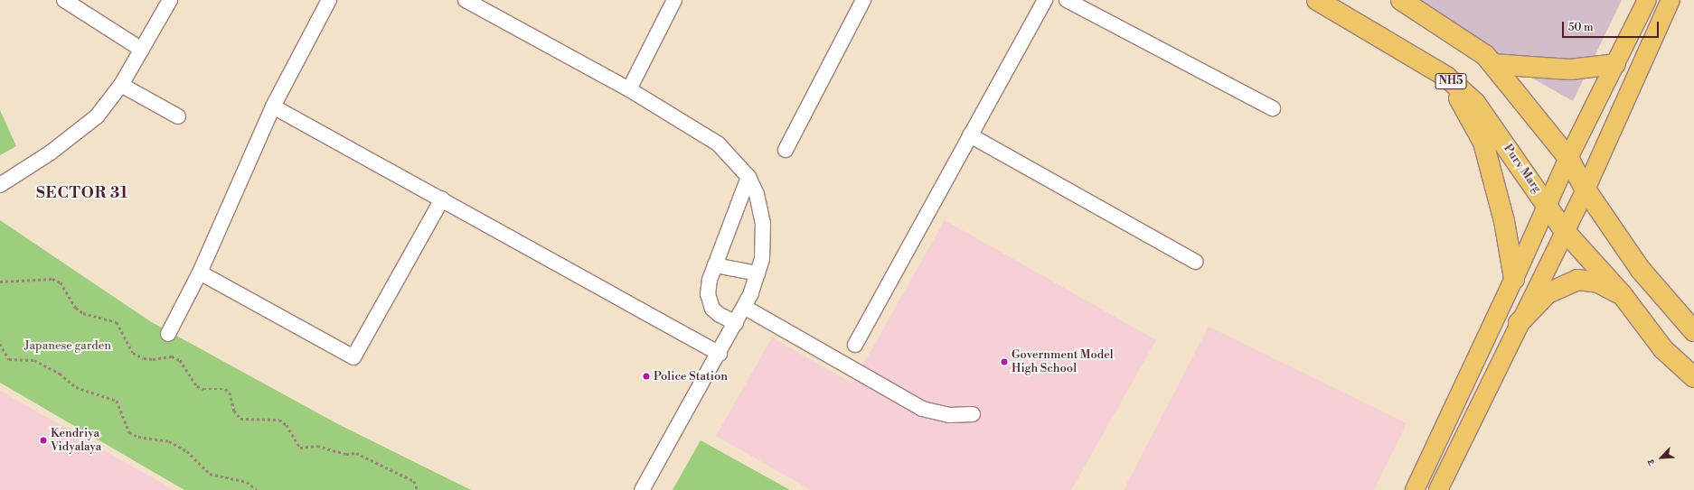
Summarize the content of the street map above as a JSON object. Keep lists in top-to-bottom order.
{
  "streets": {
    "highway": ["NH5", "Purv Marg"]
  },
  "districts": ["SECTOR 31"],
  "parks": ["Japanese garden"],
  "places": ["Government Model High School", "Police Station", "Kendriya Vidyalaya"],
  "scale_bar": "50 m",
  "north": "bottom left"
}
